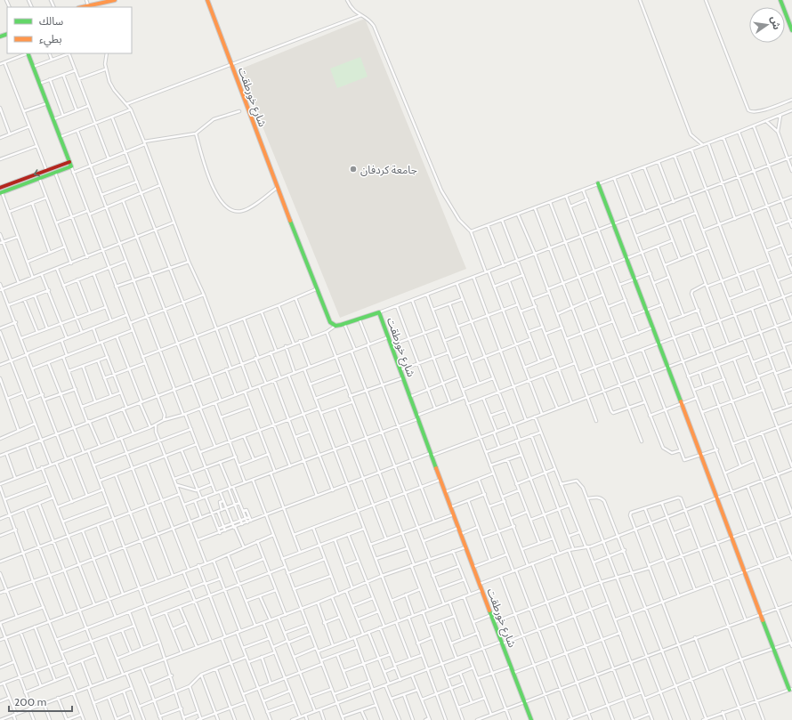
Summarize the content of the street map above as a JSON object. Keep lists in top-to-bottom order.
{
  "streets": {
    "street": ["شارع خورطقت"]
  },
  "places": ["جامعة كردفان"],
  "legend": ["سالك", "بطيء"],
  "scale_bar": "200 m",
  "north": "right"
}
